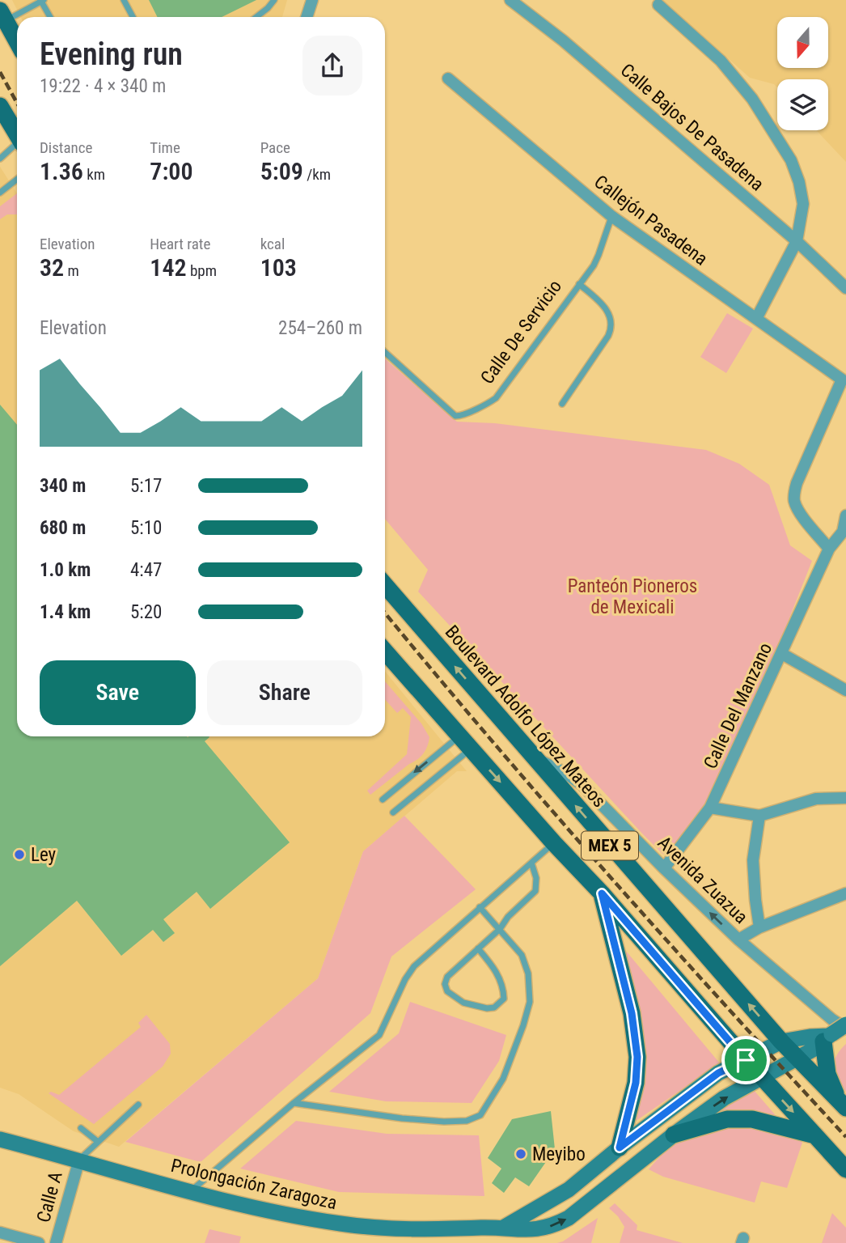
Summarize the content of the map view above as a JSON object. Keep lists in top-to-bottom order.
{
  "streets": {
    "main road": ["Boulevard Adolfo López Mateos", "MEX 5", "Prolongación Zaragoza"],
    "street": [
      "Calle Bajos De Pasadena",
      "Callejón Pasadena",
      "Calle Del Manzano",
      "Avenida Zuazua",
      "Calle A"
    ],
    "lane": ["Calle De Servicio"]
  },
  "crossings": [
    ["Callejón Pasadena", "Calle De Servicio"],
    ["Callejón Pasadena", "Calle Del Manzano"],
    ["Calle Del Manzano", "Avenida Zuazua"],
    ["Boulevard Adolfo López Mateos", "Avenida Zuazua"],
    ["Boulevard Adolfo López Mateos", "Prolongación Zaragoza"],
    ["MEX 5", "Prolongación Zaragoza"],
    ["Avenida Zuazua", "Prolongación Zaragoza"],
    ["Prolongación Zaragoza", "Calle A"]
  ],
  "parks": ["Panteón Pioneros de Mexicali"],
  "places": ["Ley", "Meyibo"],
  "north": "bottom",
  "page": {
    "heading": ["Evening run", "19:22 · 4 × 340 m"],
    "stats": [
      ["Distance", "1.36 km"],
      ["Time", "7:00"],
      ["Pace", "5:09 /km"],
      ["Elevation", "32 m"],
      ["Heart rate", "142 bpm"],
      ["kcal", "103"]
    ],
    "chart": ["Elevation", "254–260 m"],
    "list": [
      {
        "name": "340 m",
        "note": "5:17"
      },
      {
        "name": "680 m",
        "note": "5:10"
      },
      {
        "name": "1.0 km",
        "note": "4:47"
      },
      {
        "name": "1.4 km",
        "note": "5:20"
      }
    ],
    "buttons": ["Save", "Share"]
  }
}
